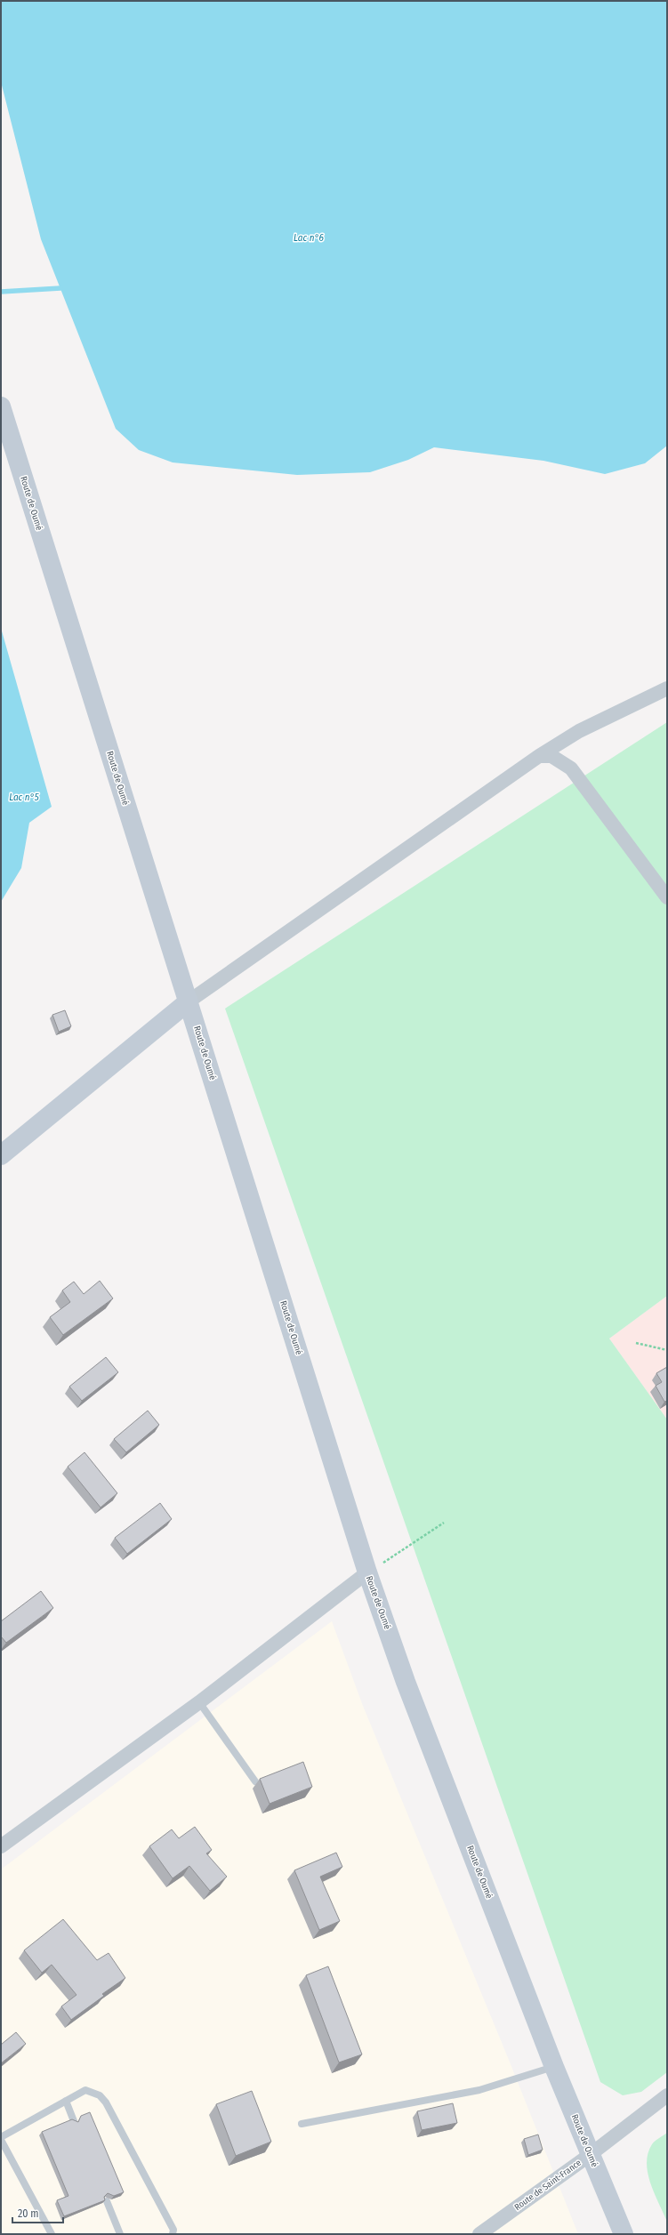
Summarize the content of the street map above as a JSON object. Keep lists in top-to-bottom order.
{
  "streets": {
    "main road": ["Route de Oumé"],
    "street": ["Route de Saint-France"]
  },
  "crossings": [
    ["Route de Oumé", "Route de Saint-France"]
  ],
  "water": ["Lac n°6", "Lac n°5"],
  "scale_bar": "20 m"
}
